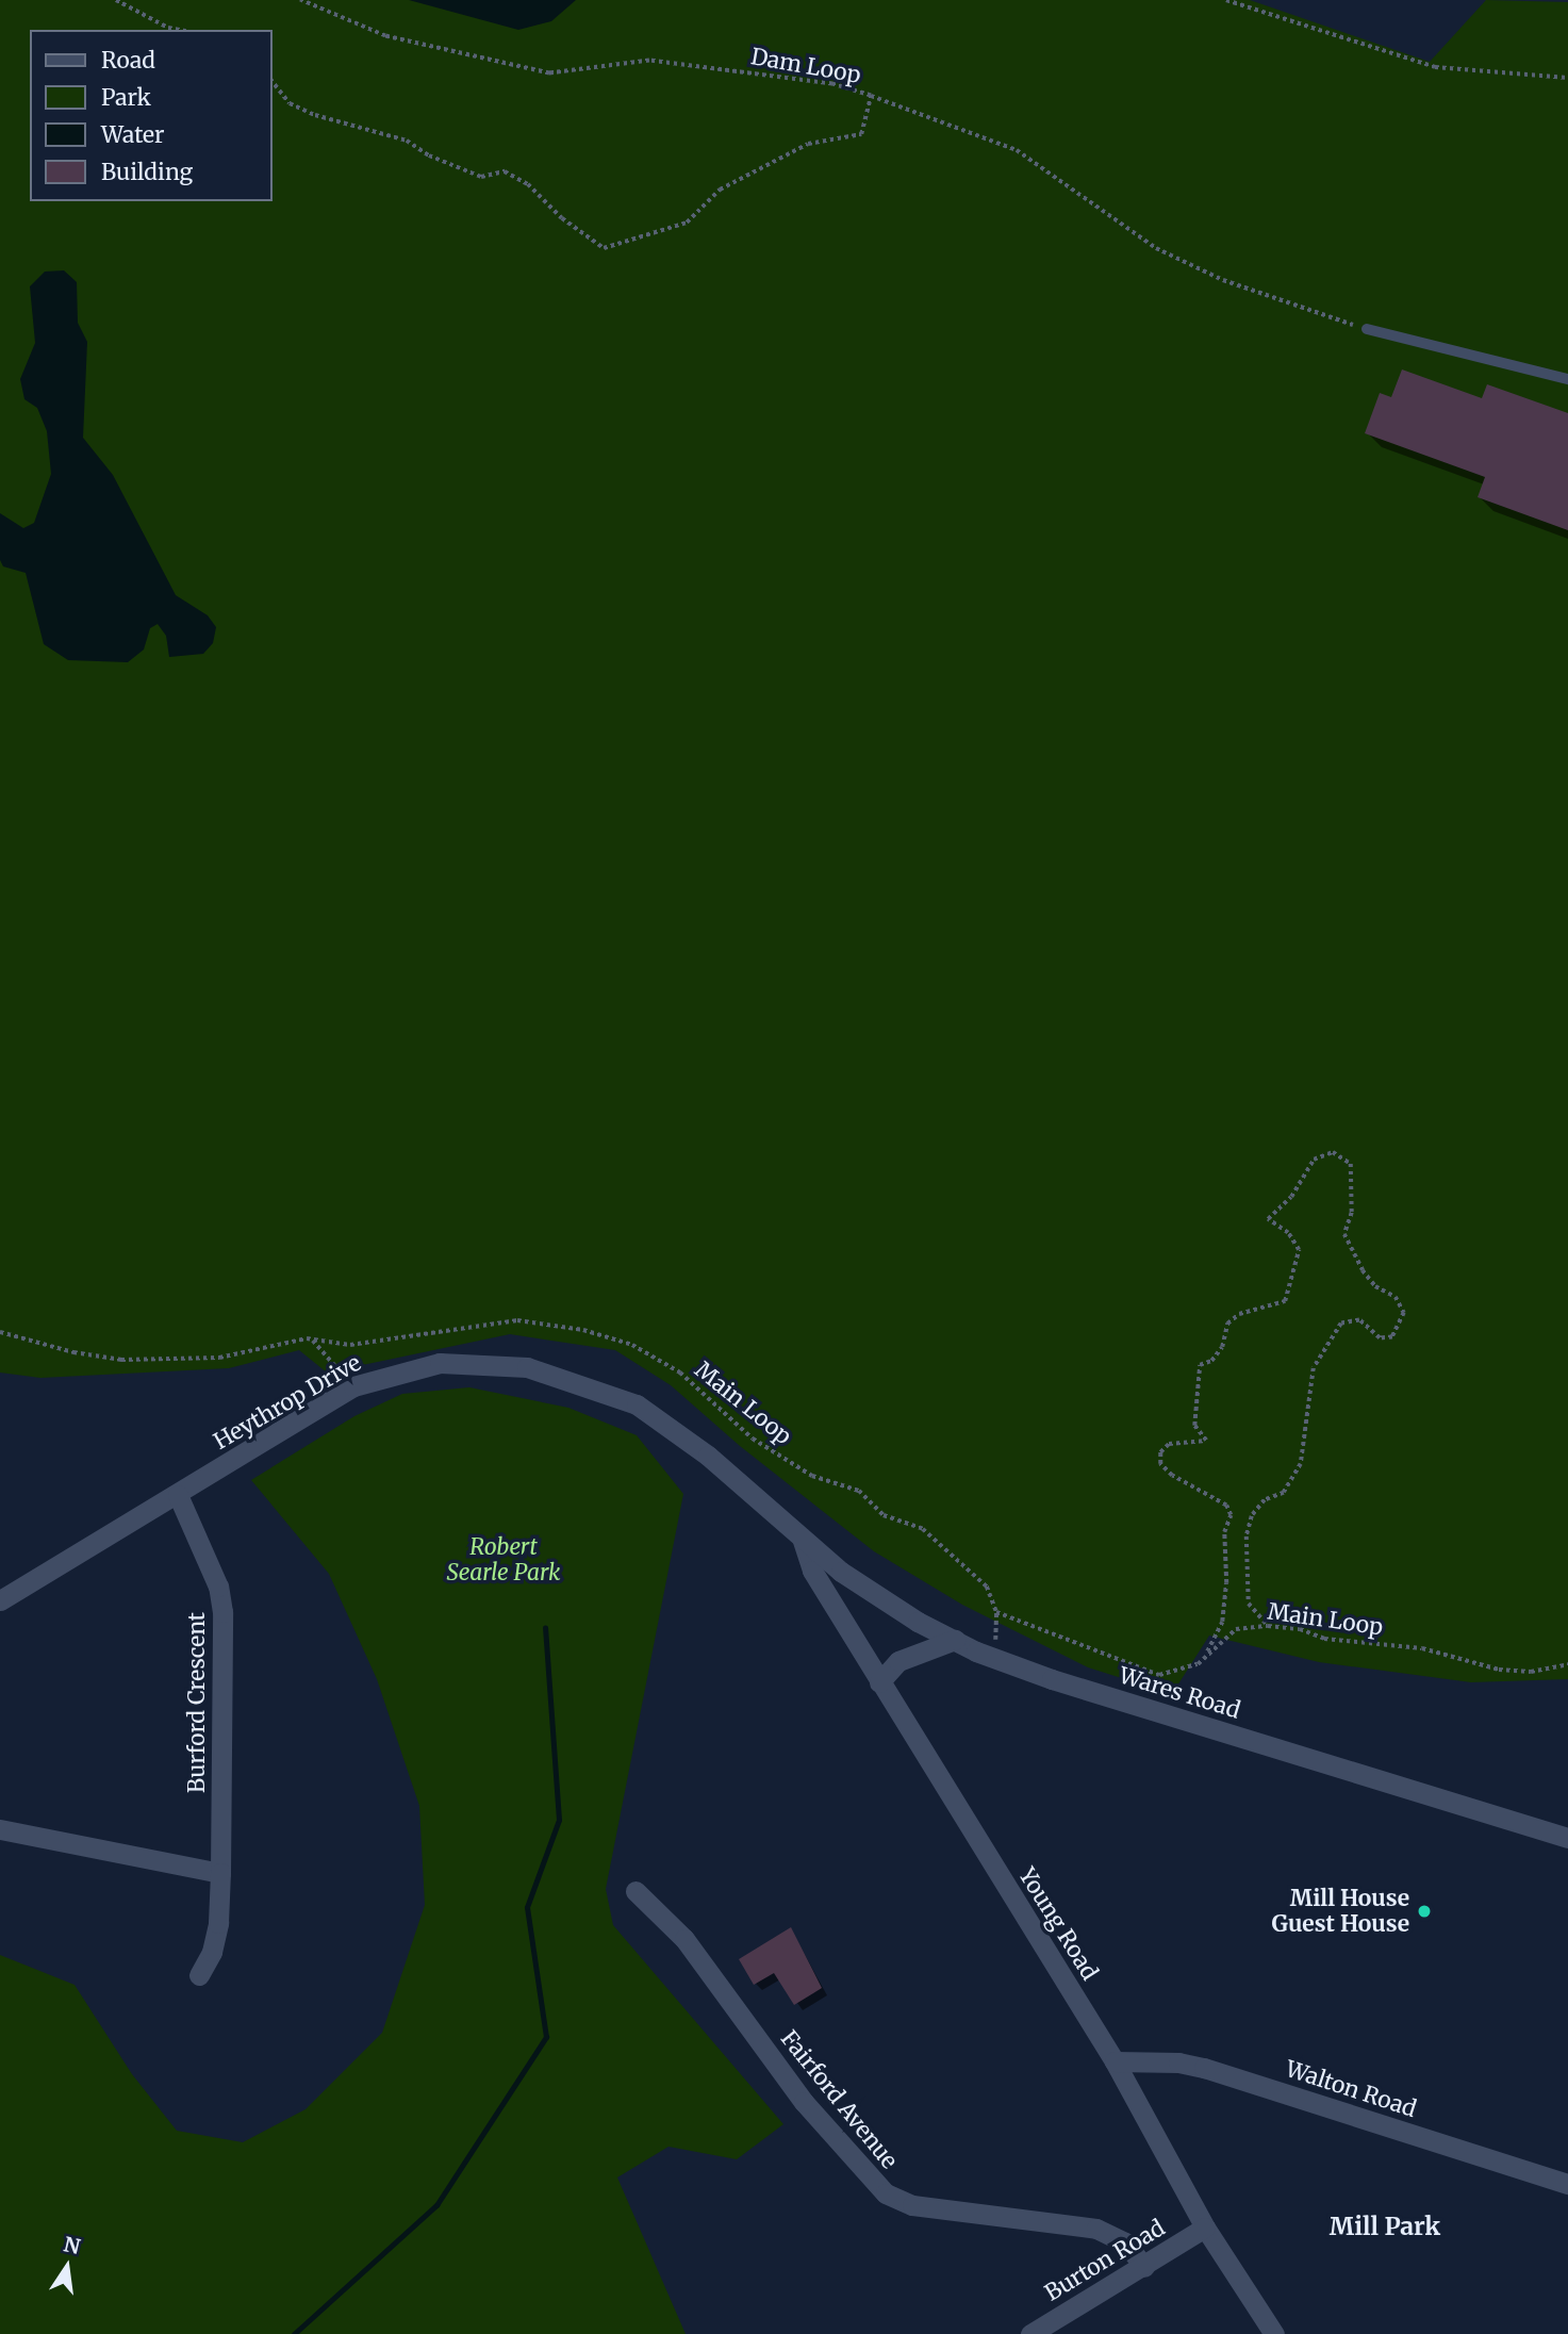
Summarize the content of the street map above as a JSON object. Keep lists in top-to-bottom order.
{
  "streets": {
    "street": [
      "Heythrop Drive",
      "Wares Road",
      "Burford Crescent",
      "Young Road",
      "Walton Road",
      "Fairford Avenue",
      "Burton Road"
    ],
    "path": ["Dam Loop", "Main Loop"]
  },
  "crossings": [
    ["Heythrop Drive", "Wares Road"],
    ["Heythrop Drive", "Burford Crescent"],
    ["Heythrop Drive", "Young Road"],
    ["Wares Road", "Young Road"],
    ["Young Road", "Walton Road"],
    ["Young Road", "Burton Road"],
    ["Fairford Avenue", "Burton Road"]
  ],
  "districts": ["Mill Park"],
  "parks": ["Robert Searle Park"],
  "places": ["Mill House Guest House"],
  "legend": [
    "Road",
    "Park",
    "Water",
    "Building"
  ],
  "north": "top"
}
